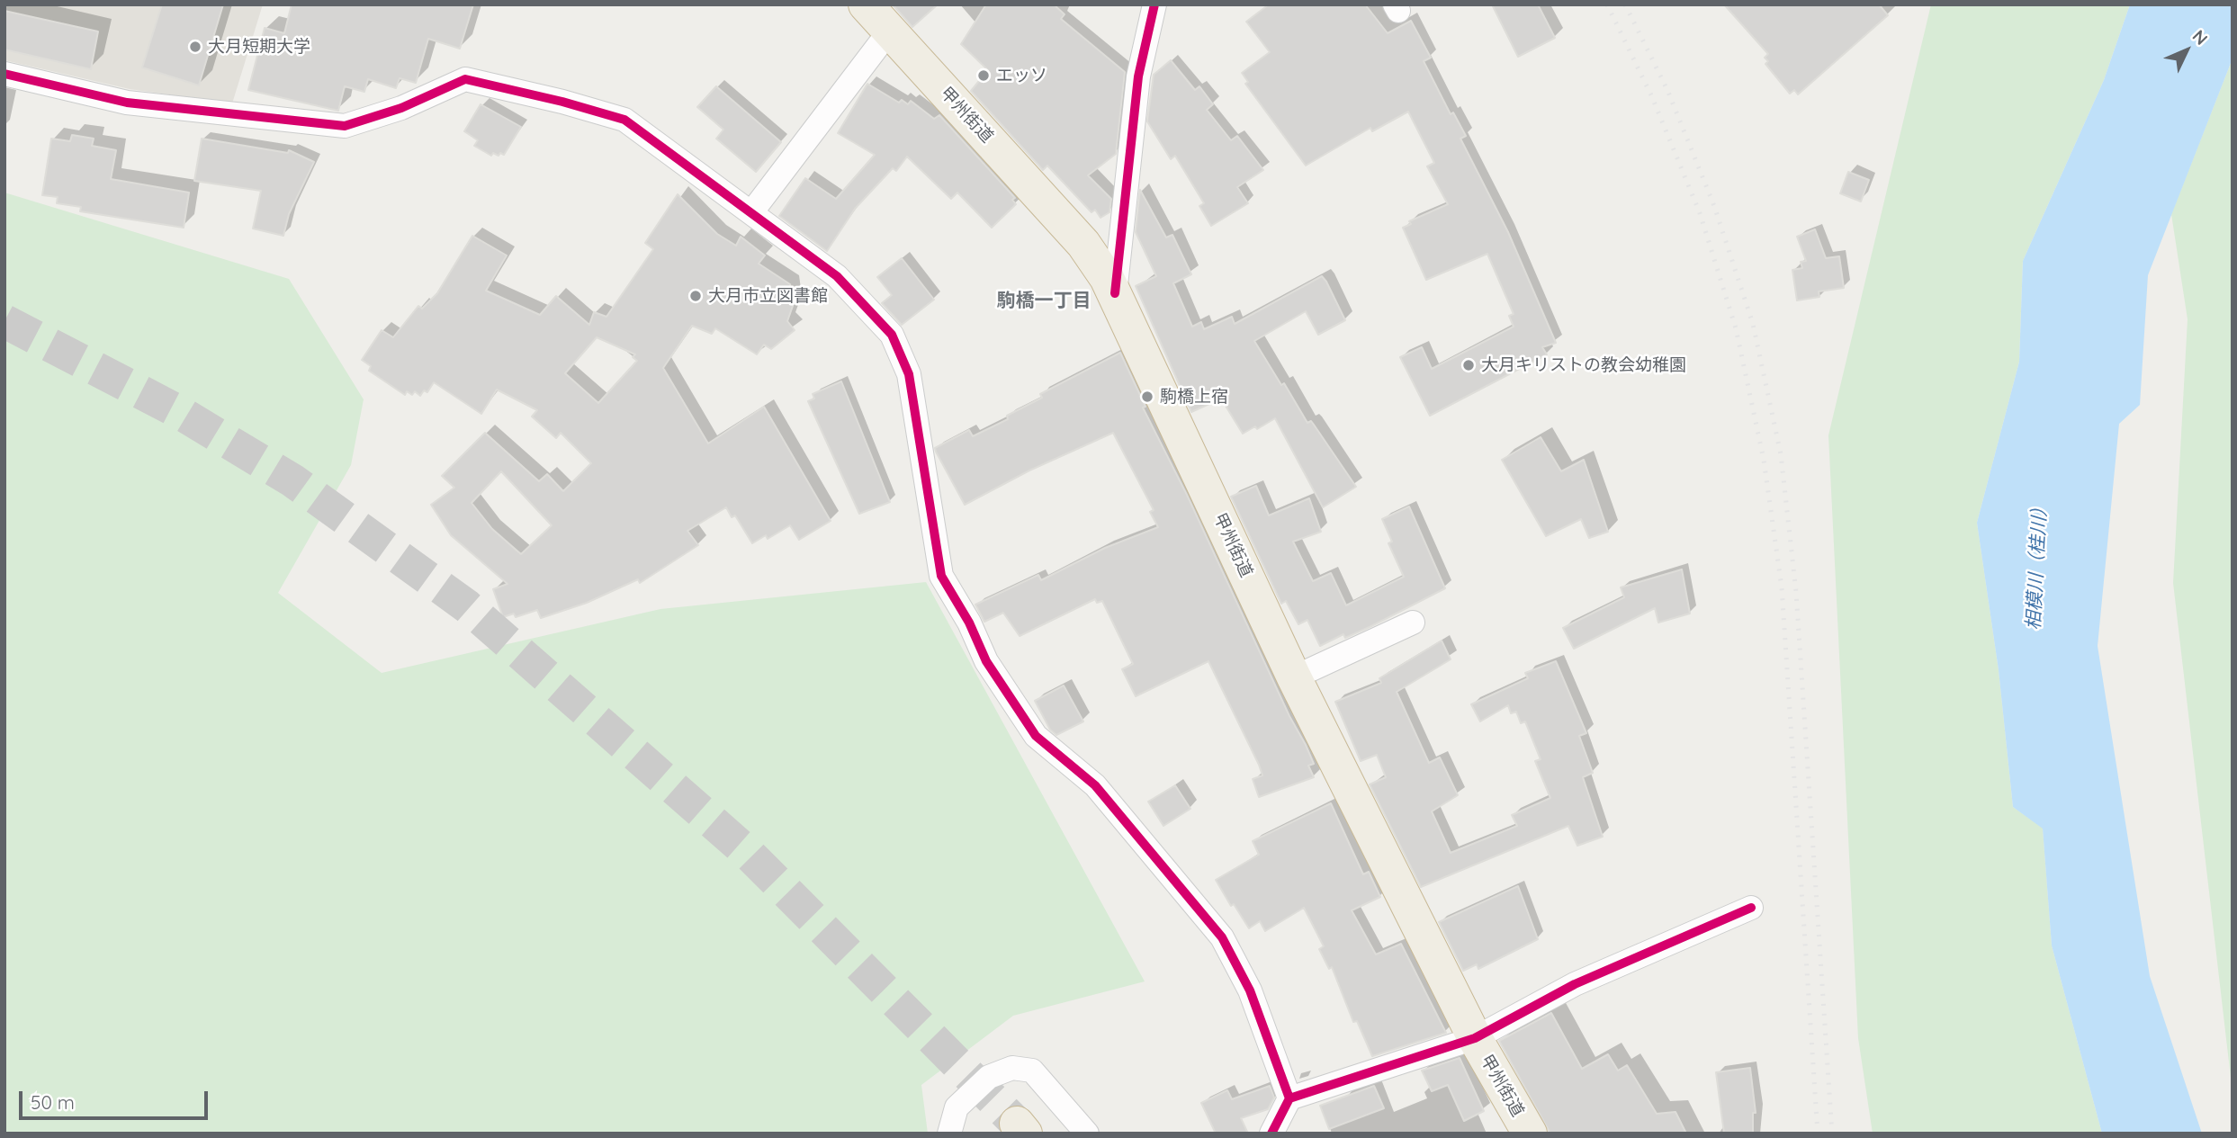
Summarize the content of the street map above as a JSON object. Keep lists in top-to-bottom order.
{
  "streets": {
    "highway": ["甲州街道"]
  },
  "districts": ["駒橋一丁目"],
  "water": ["相模川（桂川）"],
  "places": [
    "大月短期大学",
    "エッソ",
    "大月市立図書館",
    "大月キリストの教会幼稚園",
    "駒橋上宿"
  ],
  "scale_bar": "50 m",
  "north": "top right"
}
